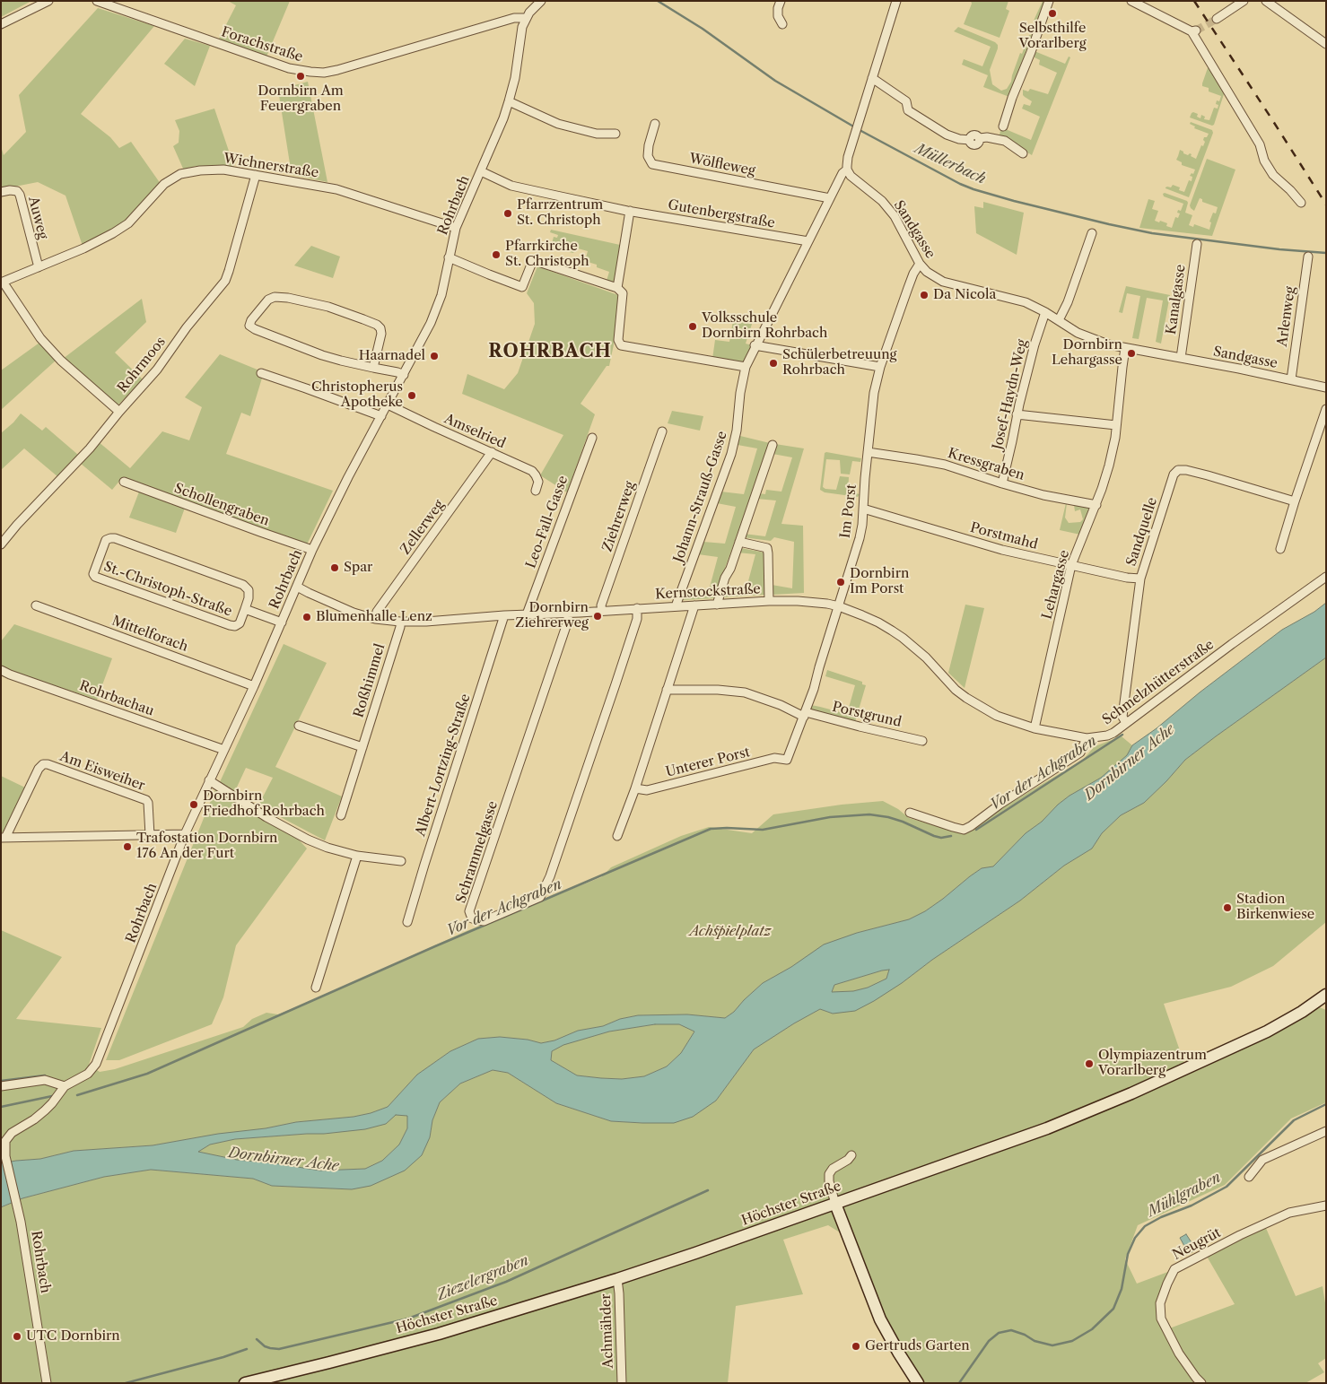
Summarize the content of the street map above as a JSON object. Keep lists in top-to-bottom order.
{
  "streets": {
    "main road": ["Höchster Straße"],
    "street": [
      "Forachstraße",
      "Wölfleweg",
      "Wichnerstraße",
      "Rohrbach",
      "Gutenbergstraße",
      "Auweg",
      "Sandgasse",
      "Kanalgasse",
      "Arlenweg",
      "Rohrmoos",
      "Josef-Haydn-Weg",
      "Amselried",
      "Kressgraben",
      "Johann-Strauß-Gasse",
      "Schollengraben",
      "Im Porst",
      "Ziehrerweg",
      "Leo-Fall-Gasse",
      "Zellerweg",
      "Sandquelle",
      "Porstmahd",
      "Lehargasse",
      "St.-Christoph-Straße",
      "Kernstockstraße",
      "Mittelforach",
      "Roßhimmel",
      "Schmelzhütterstraße",
      "Rohrbachau",
      "Porstgrund",
      "Unterer Porst",
      "Albert-Lortzing-Straße",
      "Am Eisweiher",
      "Schrammelgasse",
      "Neugrüt",
      "Achmähder"
    ]
  },
  "crossings": [
    ["Forachstraße", "Rohrbach"],
    ["Wölfleweg", "Johann-Strauß-Gasse"],
    ["Wichnerstraße", "Rohrbach"],
    ["Wichnerstraße", "Auweg"],
    ["Wichnerstraße", "Rohrmoos"],
    ["Rohrbach", "Gutenbergstraße"],
    ["Rohrbach", "Amselried"],
    ["Rohrbach", "Schollengraben"],
    ["Rohrbach", "St.-Christoph-Straße"],
    ["Rohrbach", "Kernstockstraße"],
    ["Rohrbach", "Mittelforach"],
    ["Rohrbach", "Rohrbachau"],
    ["Rohrbach", "Am Eisweiher"],
    ["Gutenbergstraße", "Johann-Strauß-Gasse"],
    ["Sandgasse", "Kanalgasse"],
    ["Sandgasse", "Arlenweg"],
    ["Sandgasse", "Josef-Haydn-Weg"],
    ["Sandgasse", "Johann-Strauß-Gasse"],
    ["Sandgasse", "Im Porst"],
    ["Sandgasse", "Lehargasse"],
    ["Josef-Haydn-Weg", "Kressgraben"],
    ["Amselried", "Zellerweg"],
    ["Kressgraben", "Im Porst"],
    ["Kressgraben", "Lehargasse"],
    ["Johann-Strauß-Gasse", "Kernstockstraße"],
    ["Im Porst", "Porstmahd"],
    ["Im Porst", "Kernstockstraße"],
    ["Im Porst", "Porstgrund"],
    ["Im Porst", "Unterer Porst"],
    ["Ziehrerweg", "Kernstockstraße"],
    ["Leo-Fall-Gasse", "Kernstockstraße"],
    ["Zellerweg", "Kernstockstraße"],
    ["Sandquelle", "Porstmahd"],
    ["Sandquelle", "Schmelzhütterstraße"],
    ["Porstmahd", "Lehargasse"],
    ["Lehargasse", "Kernstockstraße"],
    ["Kernstockstraße", "Roßhimmel"],
    ["Kernstockstraße", "Schmelzhütterstraße"],
    ["Kernstockstraße", "Albert-Lortzing-Straße"],
    ["Kernstockstraße", "Schrammelgasse"],
    ["Höchster Straße", "Achmähder"]
  ],
  "districts": ["ROHRBACH"],
  "water": [
    "Müllerbach",
    "Dornbirner Ache",
    "Vor der Achgraben",
    "Mühlgraben",
    "Ziezelergraben"
  ],
  "parks": ["Achspielplatz"],
  "places": [
    "Selbsthilfe Vorarlberg",
    "Dornbirn Am Feuergraben",
    "Pfarrzentrum St. Christoph",
    "Pfarrkirche St. Christoph",
    "Da Nicola",
    "Volksschule Dornbirn Rohrbach",
    "Dornbirn Lehargasse",
    "Haarnadel",
    "Schülerbetreuung Rohrbach",
    "Christopherus Apotheke",
    "Spar",
    "Dornbirn Im Porst",
    "Dornbirn Ziehrerweg",
    "Blumenhalle Lenz",
    "Dornbirn Friedhof Rohrbach",
    "Trafostation Dornbirn 176 An der Furt",
    "Stadion Birkenwiese",
    "Olympiazentrum Vorarlberg",
    "UTC Dornbirn",
    "Gertruds Garten"
  ]
}
